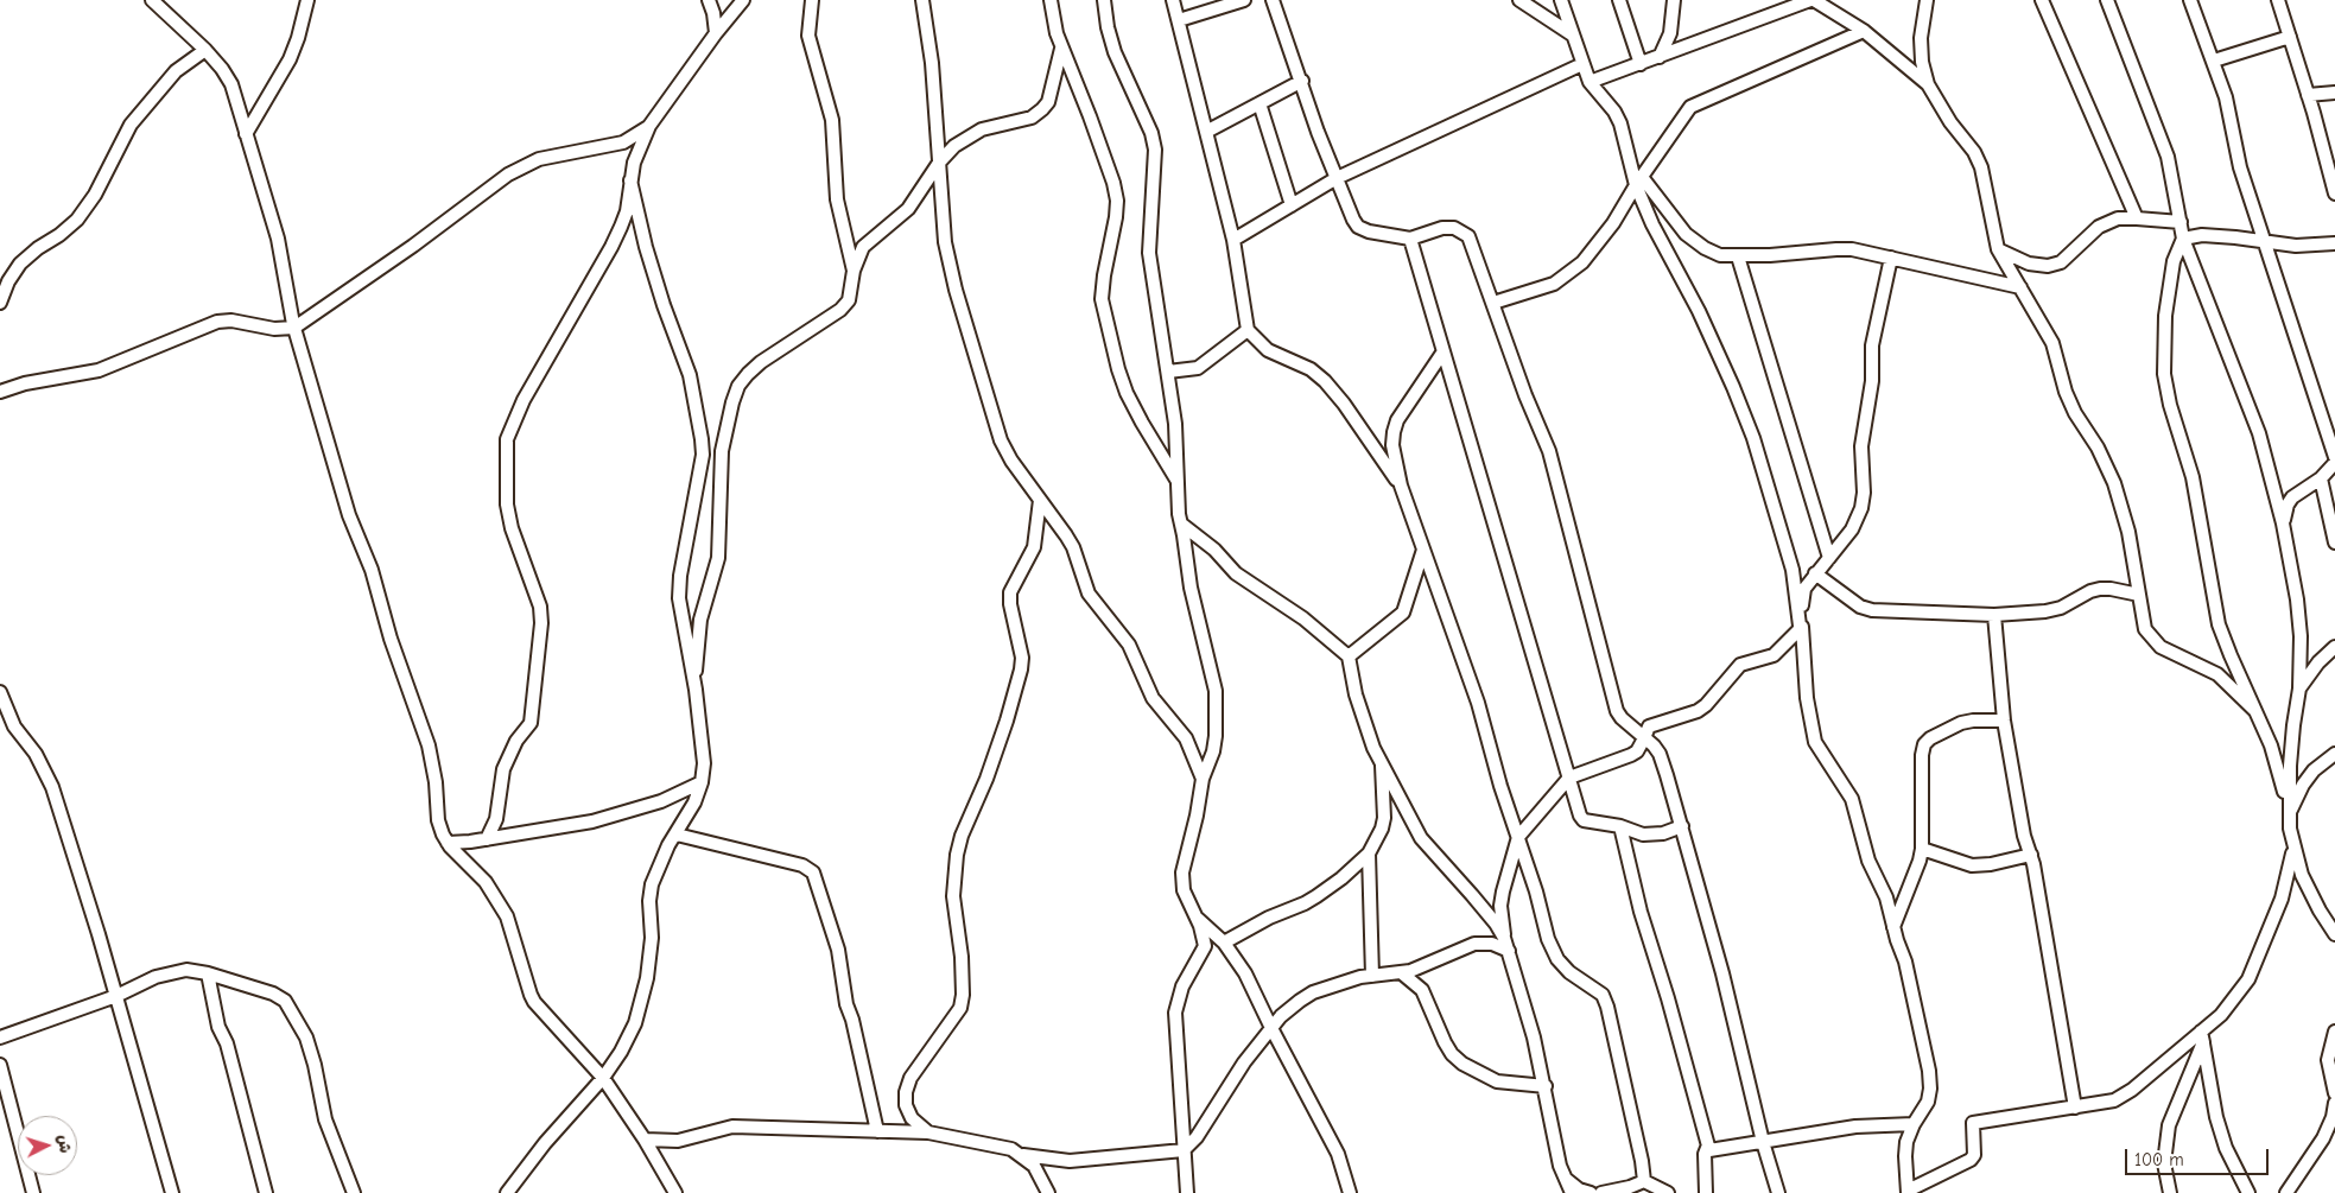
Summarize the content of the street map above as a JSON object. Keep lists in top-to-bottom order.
{
  "scale_bar": "100 m",
  "north": "right"
}
